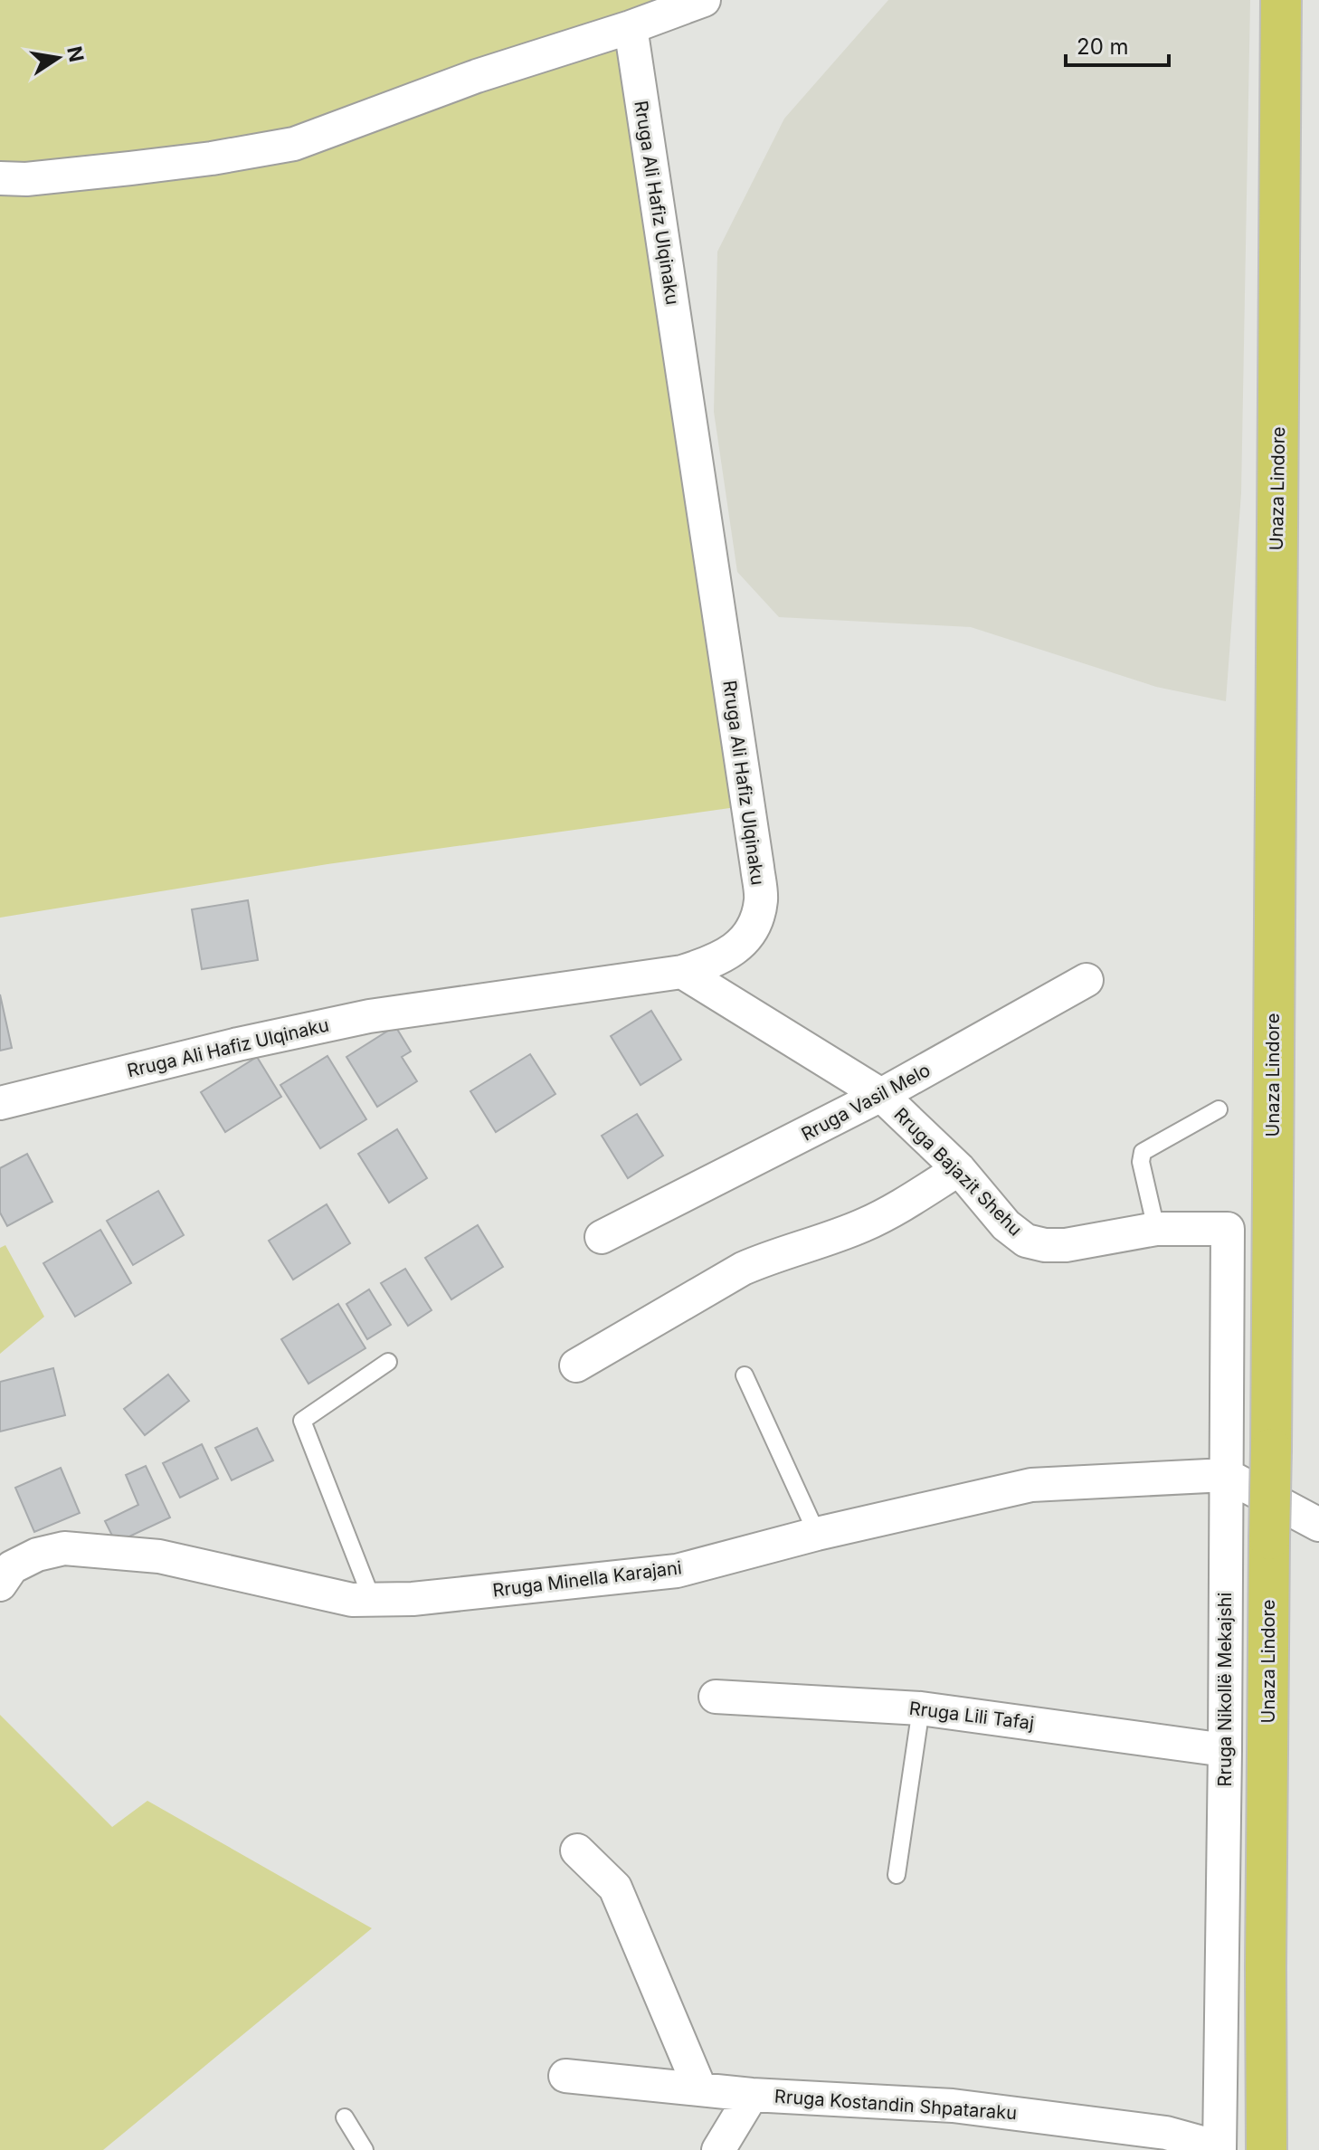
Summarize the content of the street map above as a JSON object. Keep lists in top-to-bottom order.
{
  "streets": {
    "highway": ["Unaza Lindore"],
    "street": [
      "Rruga Ali Hafiz Ulqinaku",
      "Rruga Vasil Melo",
      "Rruga Bajazit Shehu",
      "Rruga Minella Karajani",
      "Rruga Nikollë Mekajshi",
      "Rruga Lili Tafaj",
      "Rruga Kostandin Shpataraku"
    ]
  },
  "crossings": [
    ["Rruga Ali Hafiz Ulqinaku", "Rruga Bajazit Shehu"],
    ["Rruga Vasil Melo", "Rruga Bajazit Shehu"],
    ["Rruga Bajazit Shehu", "Rruga Nikollë Mekajshi"],
    ["Rruga Minella Karajani", "Rruga Nikollë Mekajshi"],
    ["Rruga Nikollë Mekajshi", "Rruga Lili Tafaj"],
    ["Rruga Nikollë Mekajshi", "Rruga Kostandin Shpataraku"]
  ],
  "scale_bar": "20 m",
  "north": "right"
}
